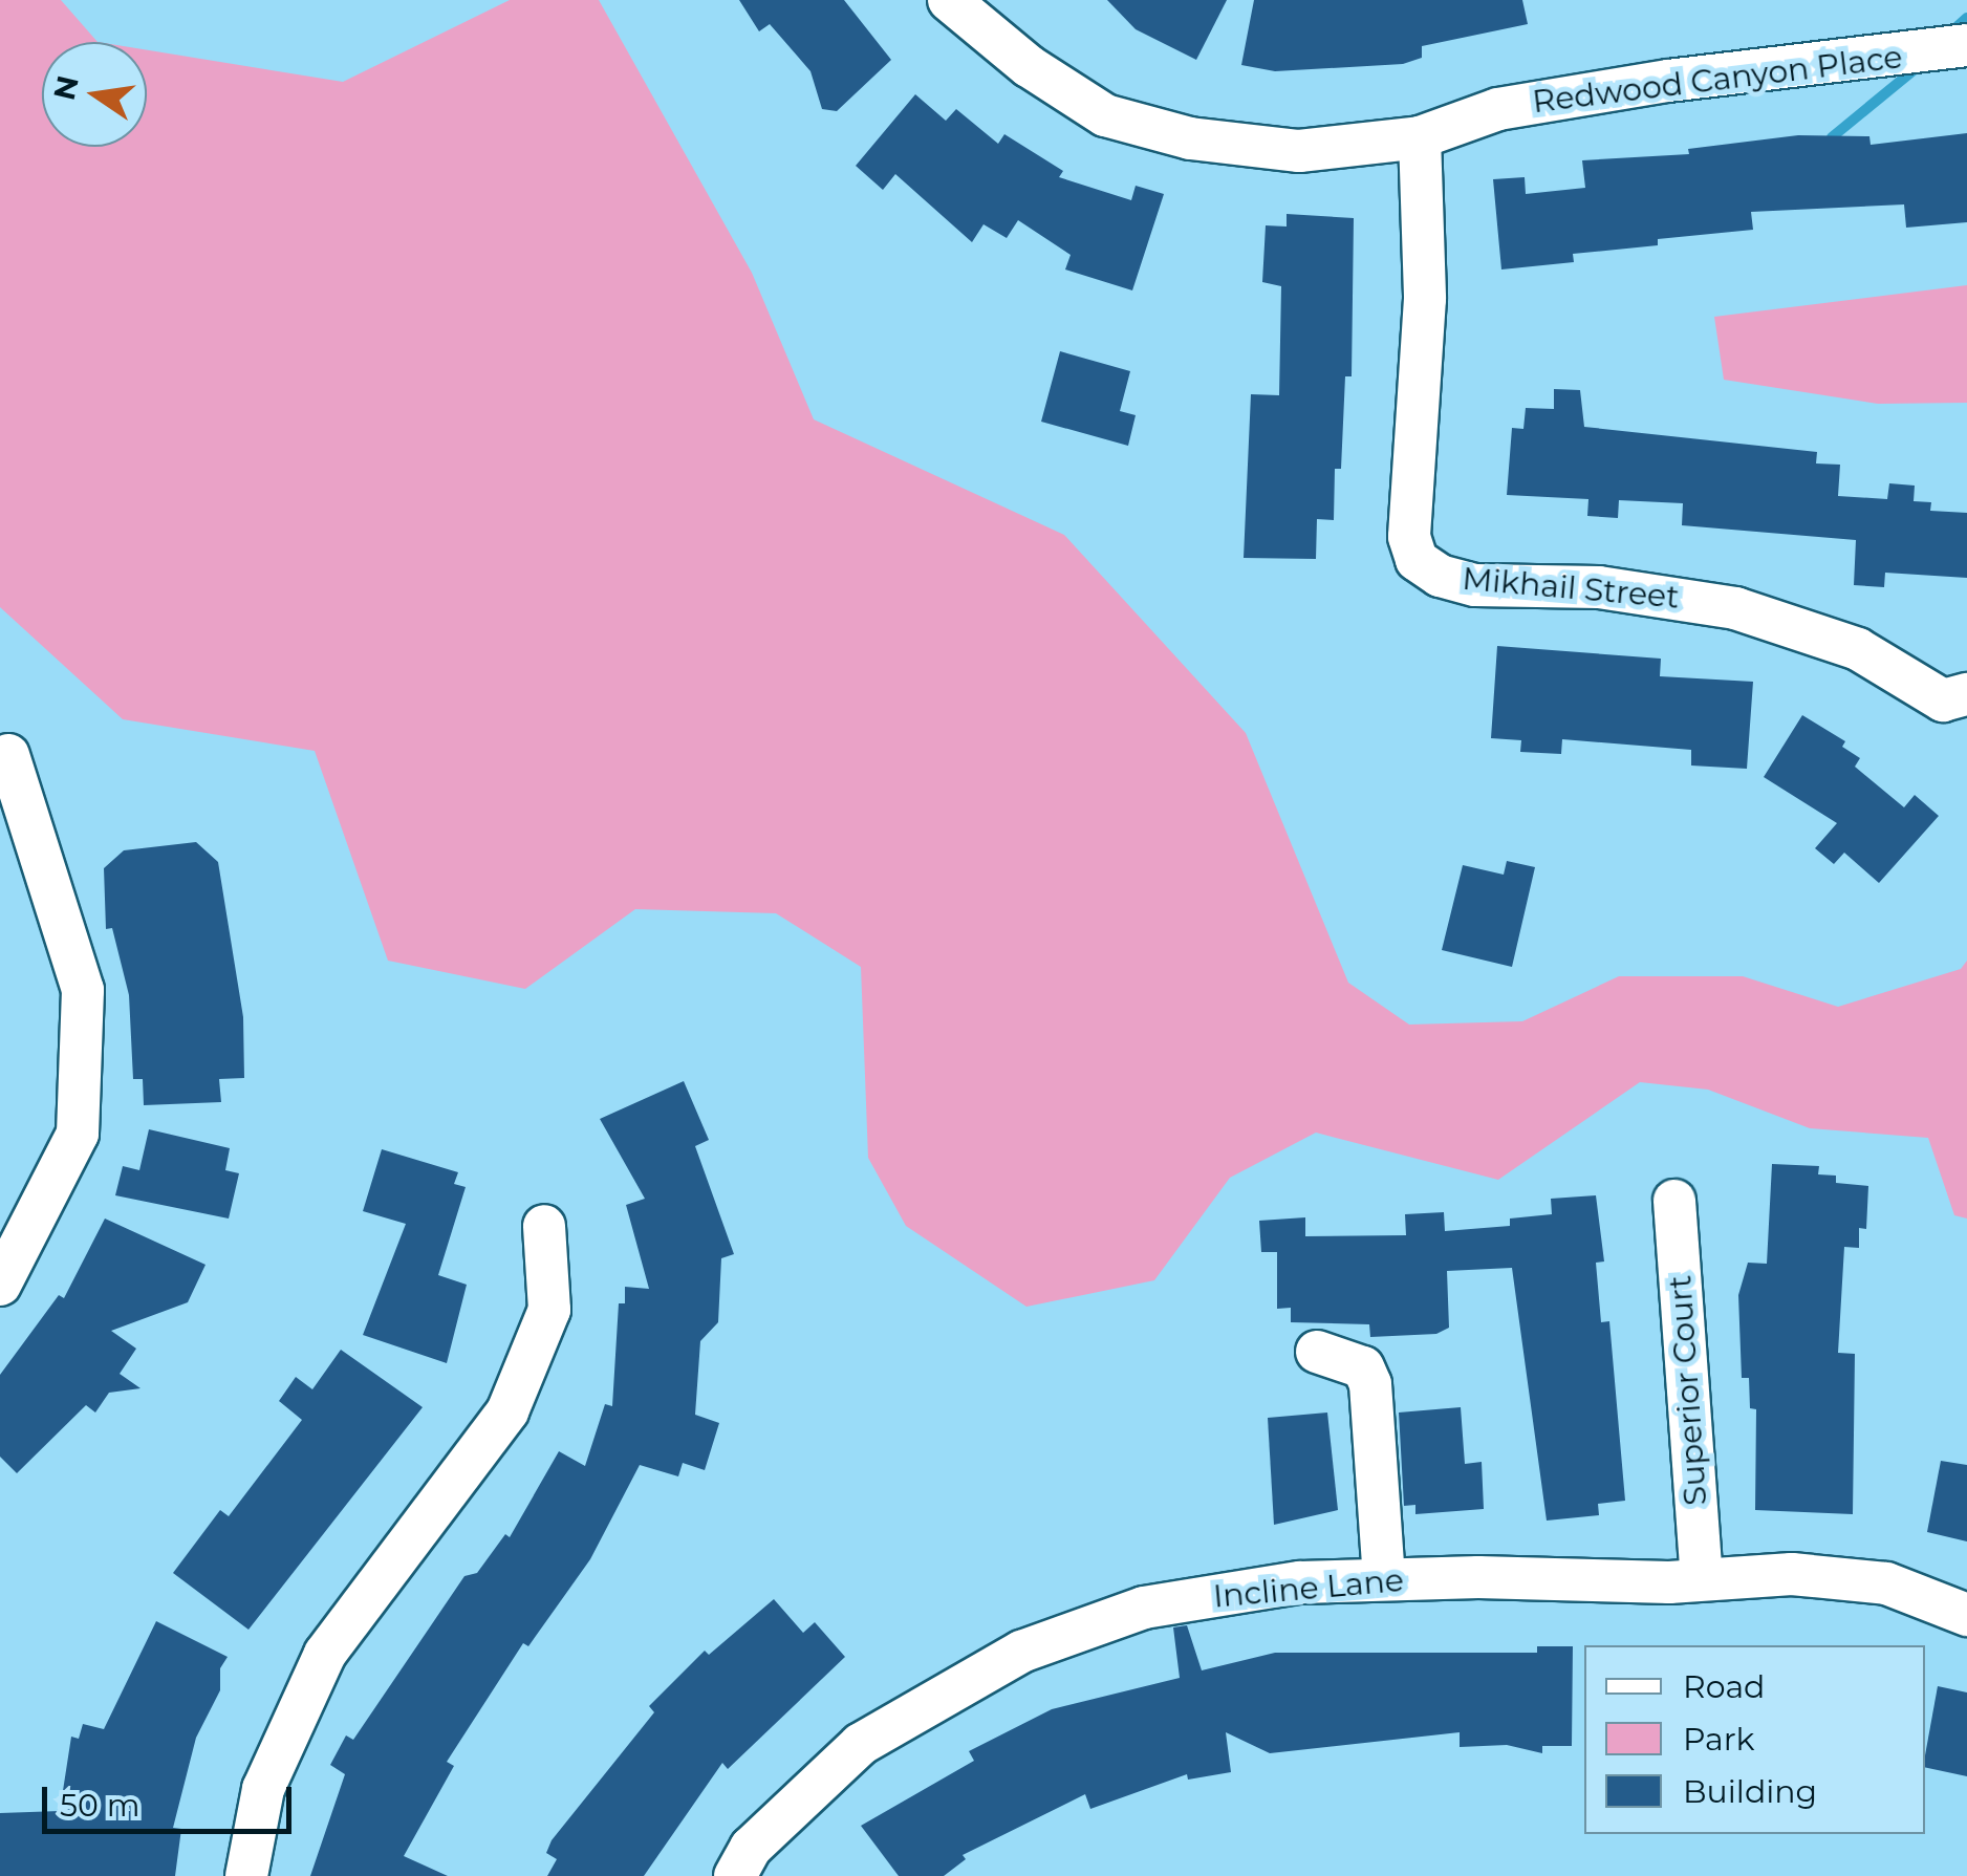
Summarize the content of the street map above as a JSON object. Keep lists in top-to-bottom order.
{
  "streets": {
    "street": [
      "Redwood Canyon Place",
      "Mikhail Street",
      "Superior Court",
      "Incline Lane"
    ]
  },
  "crossings": [
    ["Redwood Canyon Place", "Mikhail Street"],
    ["Superior Court", "Incline Lane"]
  ],
  "legend": ["Road", "Park", "Building"],
  "scale_bar": "50 m",
  "north": "left"
}
